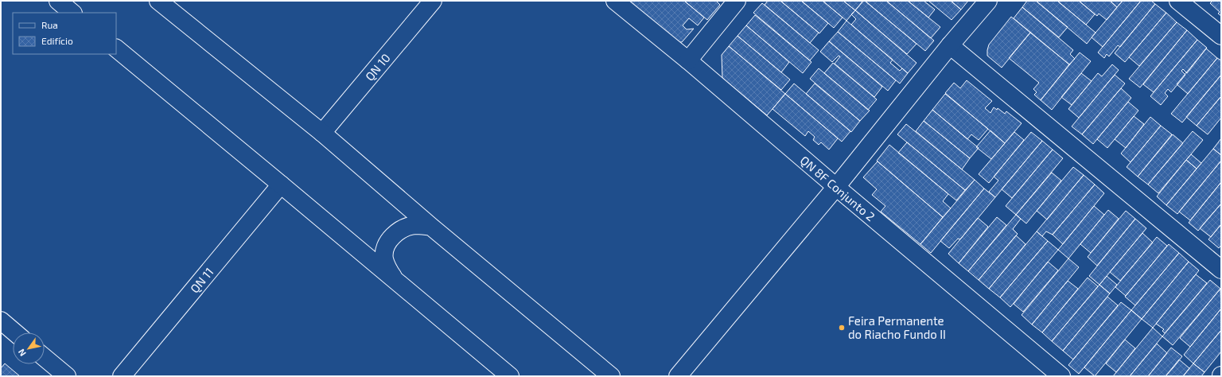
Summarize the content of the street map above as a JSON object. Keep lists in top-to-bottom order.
{
  "streets": {
    "street": ["QN 10", "QN 8F Conjunto 2", "QN 11"]
  },
  "places": ["Feira Permanente do Riacho Fundo II"],
  "legend": ["Rua", "Edifício"],
  "north": "bottom left"
}
